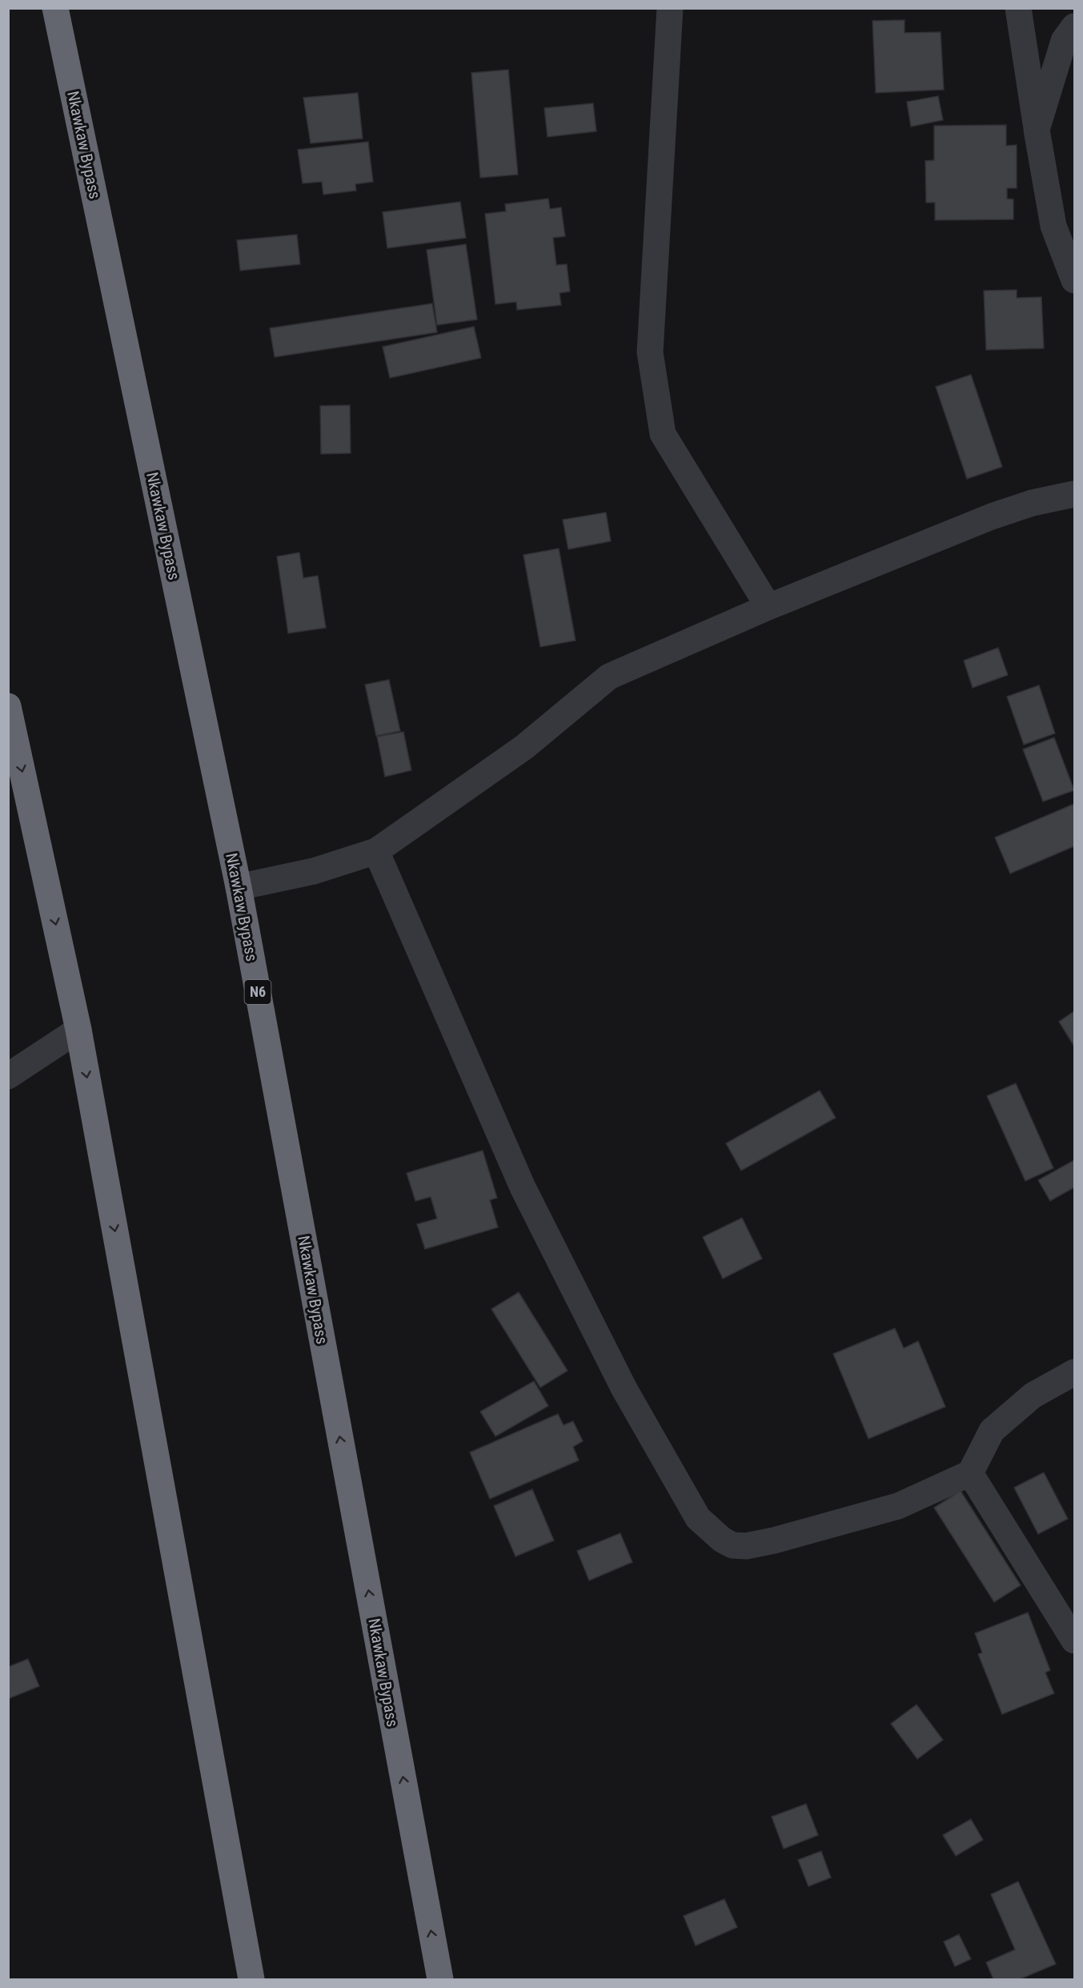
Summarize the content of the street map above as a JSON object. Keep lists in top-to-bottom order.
{
  "streets": {
    "highway": ["Nkawkaw Bypass", "N6"]
  }
}
